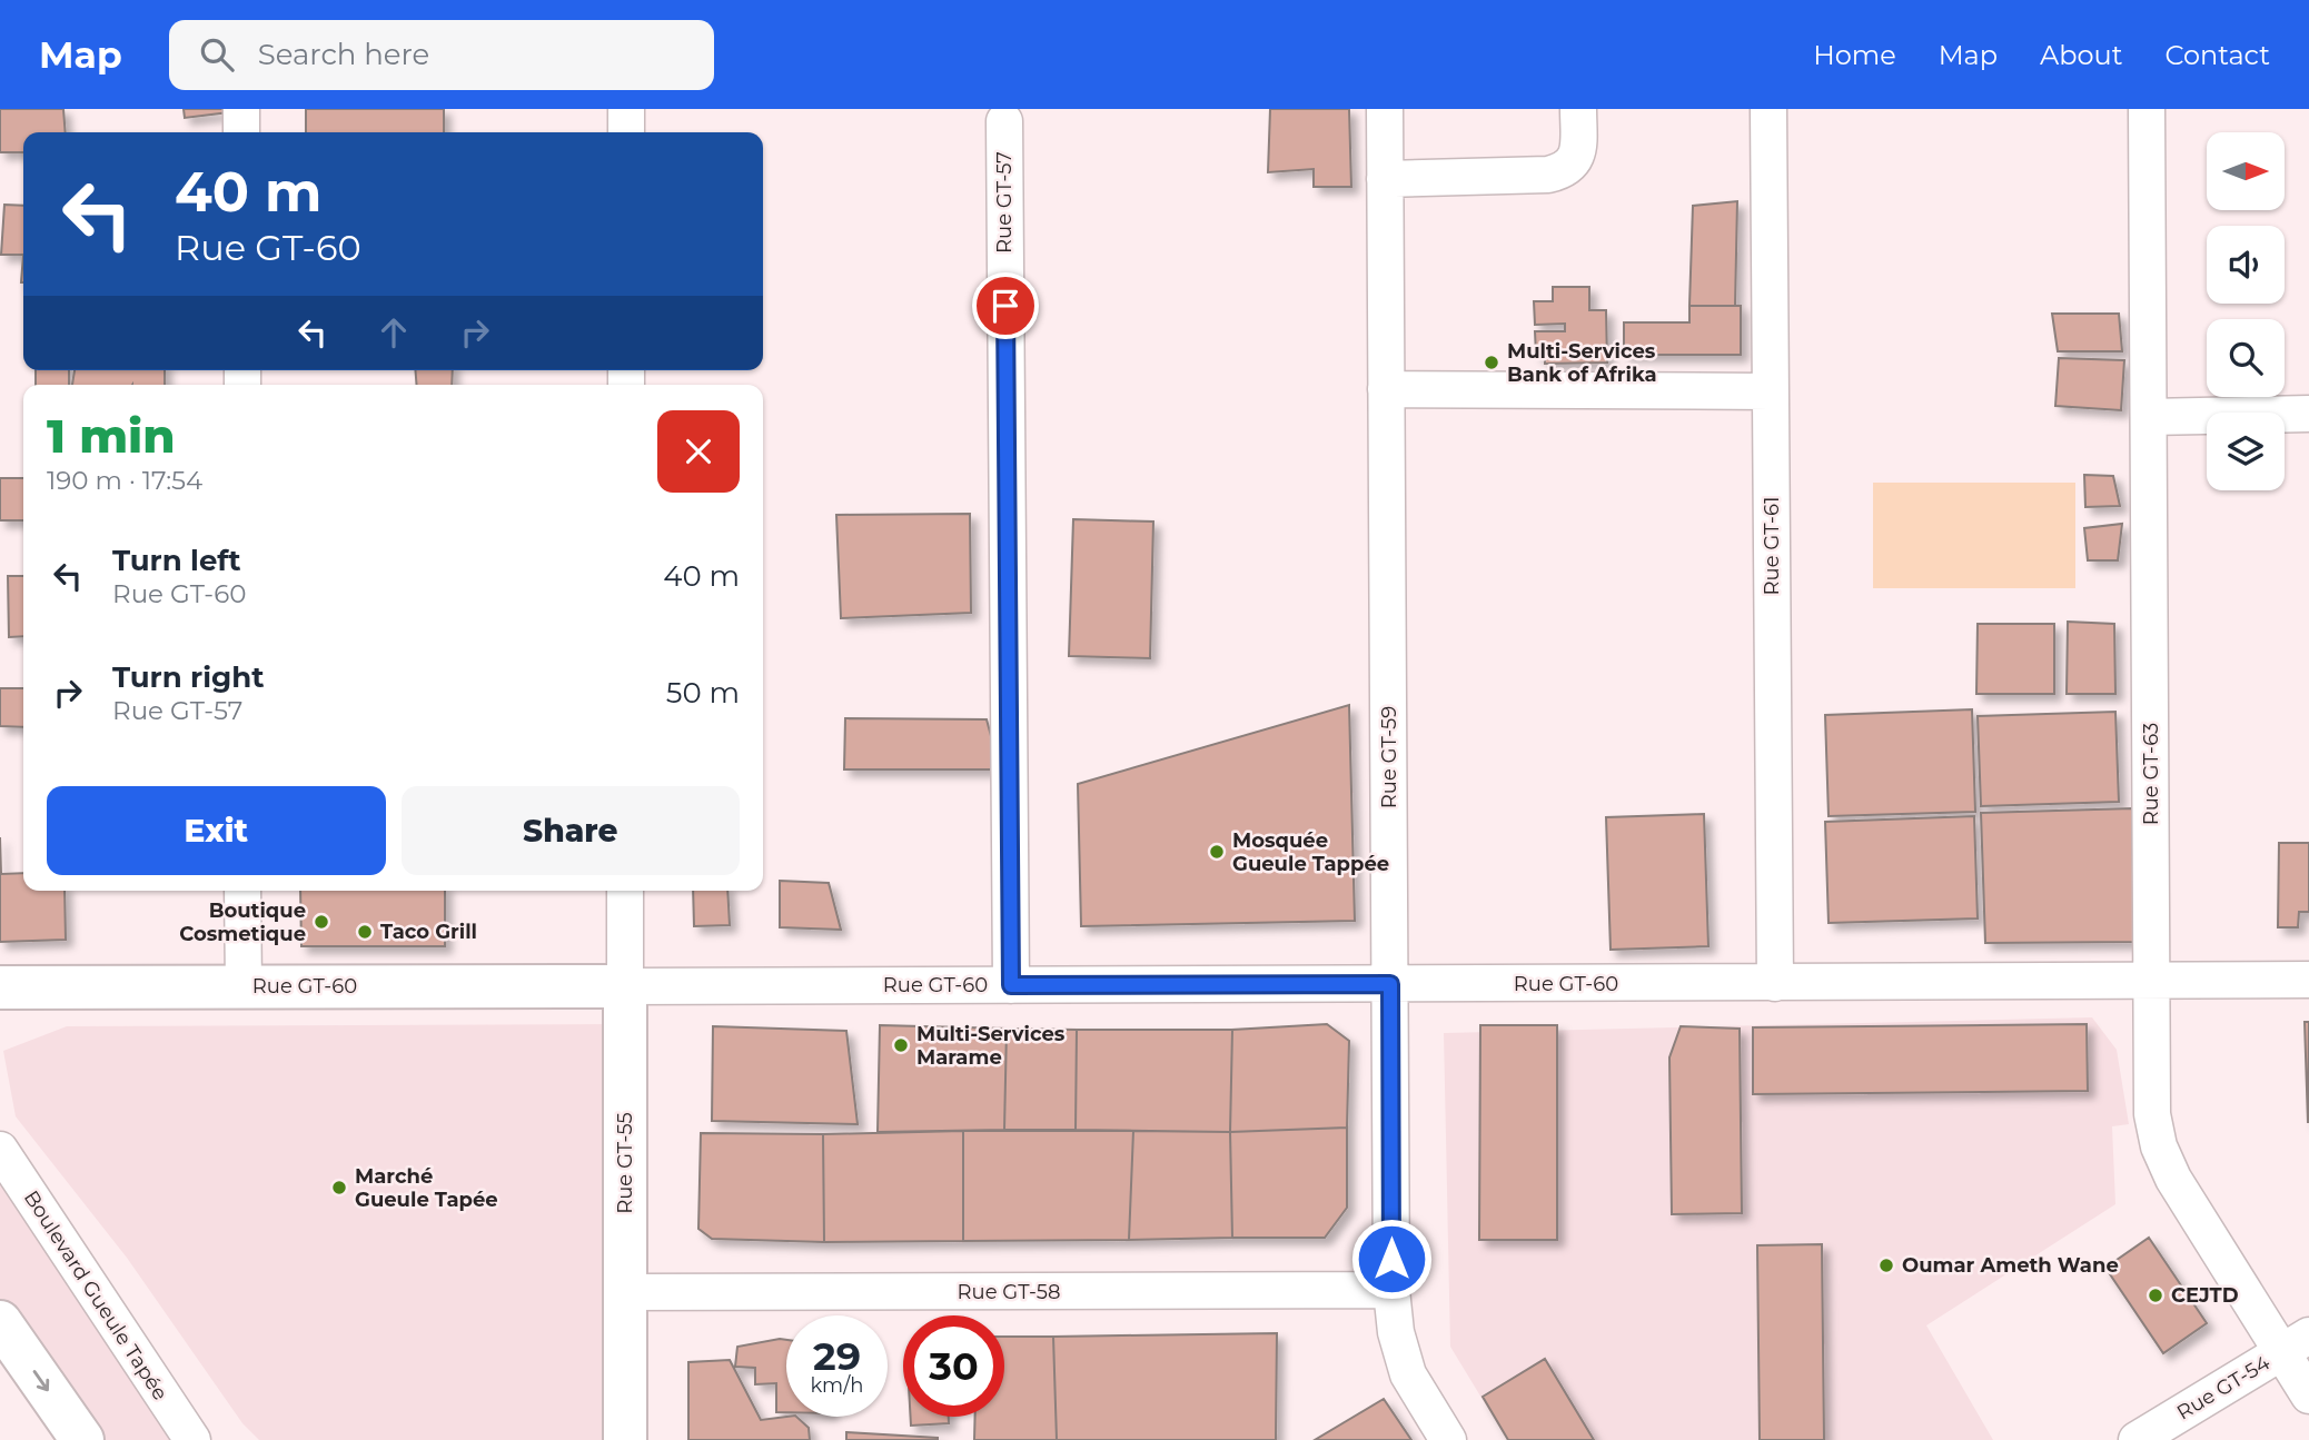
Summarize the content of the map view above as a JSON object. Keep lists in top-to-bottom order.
{
  "streets": {
    "street": [
      "Rue GT-57",
      "Rue GT-61",
      "Rue GT-59",
      "Rue GT-63",
      "Rue GT-60",
      "Rue GT-55",
      "Rue GT-58",
      "Boulevard Gueule Tapée",
      "Rue GT-54"
    ]
  },
  "crossings": [
    ["Rue GT-57", "Rue GT-60"],
    ["Rue GT-61", "Rue GT-60"],
    ["Rue GT-59", "Rue GT-60"],
    ["Rue GT-59", "Rue GT-58"],
    ["Rue GT-63", "Rue GT-60"],
    ["Rue GT-63", "Rue GT-54"],
    ["Rue GT-60", "Rue GT-55"],
    ["Rue GT-55", "Rue GT-58"]
  ],
  "places": [
    "Multi-Services Bank of Afrika",
    "Mosquée Gueule Tappée",
    "Boutique Cosmetique",
    "Taco Grill",
    "Multi-Services Marame",
    "Marché Gueule Tapée",
    "Oumar Ameth Wane",
    "CEJTD"
  ],
  "north": "right",
  "page": {
    "header": "Map",
    "search": "Search here",
    "nav": [
      "Home",
      "Map",
      "About",
      "Contact"
    ],
    "turn": ["40 m", "Rue GT-60"],
    "heading": ["1 min", "190 m · 17:54"],
    "list": [
      {
        "name": "Turn left",
        "note": "Rue GT-60",
        "value": "40 m"
      },
      {
        "name": "Turn right",
        "note": "Rue GT-57",
        "value": "50 m"
      }
    ],
    "buttons": ["Exit", "Share"],
    "speed": "29 km/h",
    "limit": "30"
  }
}
